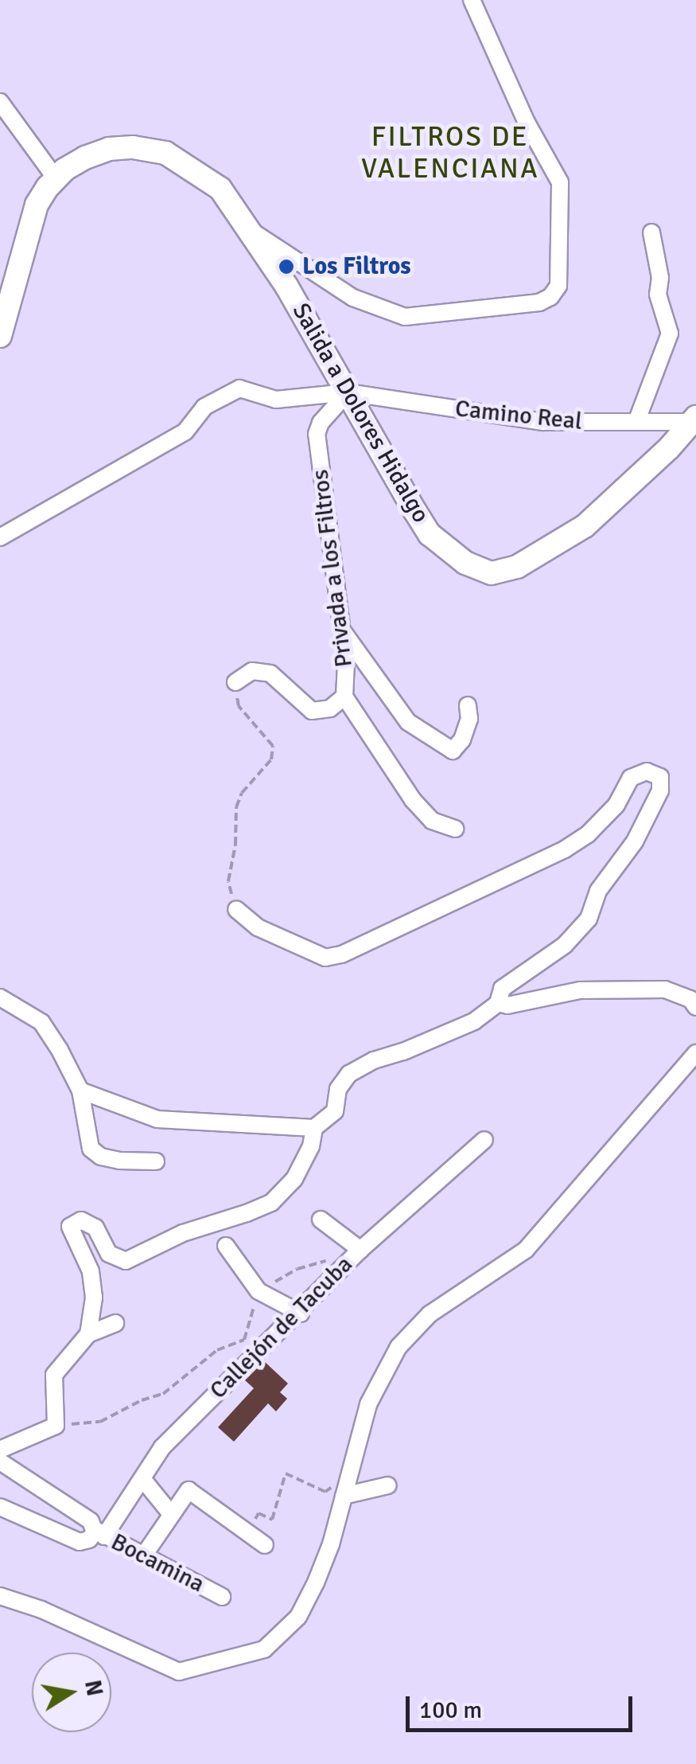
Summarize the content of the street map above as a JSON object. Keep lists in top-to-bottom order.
{
  "streets": {
    "main road": ["Salida a Dolores Hidalgo"],
    "street": [
      "Camino Real",
      "Privada a los Filtros",
      "Callejón de Tacuba",
      "Bocamina"
    ]
  },
  "crossings": [
    ["Salida a Dolores Hidalgo", "Camino Real"],
    ["Salida a Dolores Hidalgo", "Privada a los Filtros"],
    ["Camino Real", "Privada a los Filtros"],
    ["Callejón de Tacuba", "Bocamina"]
  ],
  "districts": ["FILTROS DE VALENCIANA"],
  "places": ["Los Filtros"],
  "scale_bar": "100 m",
  "north": "right"
}
